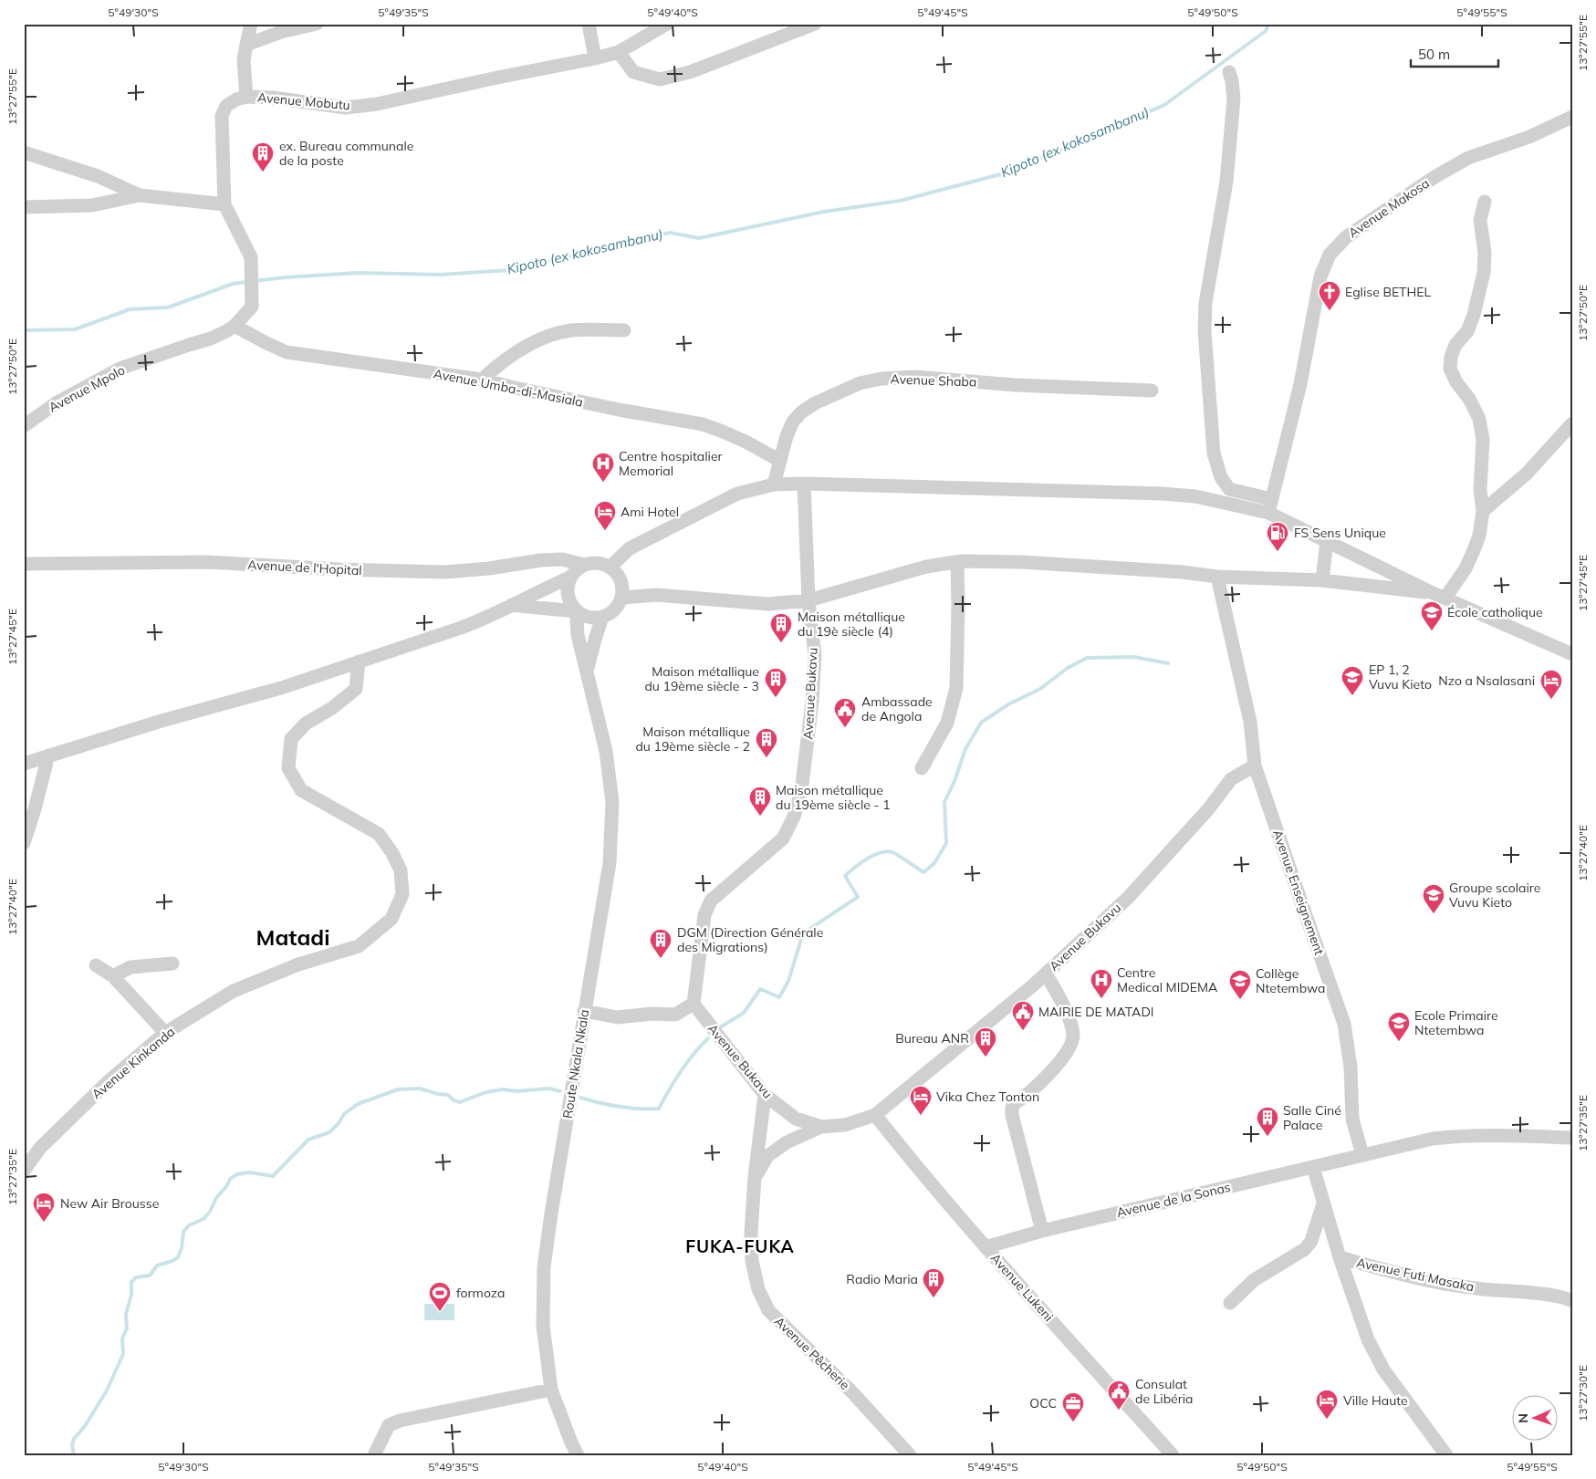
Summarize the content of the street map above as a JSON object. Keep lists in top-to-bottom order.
{
  "streets": {
    "street": [
      "Avenue Mobutu",
      "Avenue Makosa",
      "Avenue Shaba",
      "Avenue Umba-di-Masiala",
      "Avenue Mpolo",
      "Avenue de l'Hopital",
      "Avenue Bukavu",
      "Avenue Enseignement",
      "Avenue Kinkanda",
      "Route Nkala Nkala",
      "Avenue de la Sonas",
      "Avenue Futi Masaka",
      "Avenue Lukeni",
      "Avenue Pêcherie"
    ]
  },
  "crossings": [
    ["Avenue Mobutu", "Avenue Mpolo"],
    ["Avenue Shaba", "Avenue Umba-di-Masiala"],
    ["Avenue Umba-di-Masiala", "Avenue Mpolo"],
    ["Avenue de l'Hopital", "Route Nkala Nkala"],
    ["Avenue Bukavu", "Avenue Enseignement"],
    ["Avenue Bukavu", "Avenue Lukeni"],
    ["Avenue Bukavu", "Avenue Pêcherie"],
    ["Avenue Enseignement", "Avenue de la Sonas"],
    ["Avenue de la Sonas", "Avenue Lukeni"]
  ],
  "districts": ["Matadi", "FUKA-FUKA"],
  "water": ["Kipoto (ex kokosambanu)"],
  "places": {
    "building": [
      "ex. Bureau communale de la poste",
      "Maison métallique du 19è siècle (4)",
      "Maison métallique du 19ème siècle - 3",
      "Maison métallique du 19ème siècle - 2",
      "Maison métallique du 19ème siècle - 1",
      "DGM (Direction Générale des Migrations)",
      "Bureau ANR",
      "Salle Ciné Palace",
      "Radio Maria"
    ],
    "church": ["Eglise BETHEL"],
    "hospital": ["Centre hospitalier Memorial", "Centre Medical MIDEMA"],
    "hotel": [
      "Ami Hotel",
      "Nzo a Nsalasani",
      "Vika Chez Tonton",
      "New Air Brousse",
      "Ville Haute"
    ],
    "fuel station": ["FS Sens Unique"],
    "school or university": [
      "École catholique",
      "EP 1, 2 Vuvu Kieto",
      "Groupe scolaire Vuvu Kieto",
      "Collège Ntetembwa",
      "Ecole Primaire Ntetembwa"
    ],
    "public building": ["Ambassade de Angola", "MAIRIE DE MATADI", "Consulat de Libéria"],
    "sports": ["formoza"],
    "office": ["OCC"]
  },
  "scale_bar": "50 m",
  "north": "left",
  "coordinates": [
    "5°49'30\"S",
    "5°49'35\"S",
    "5°49'40\"S",
    "5°49'45\"S",
    "5°49'50\"S",
    "5°49'55\"S",
    "13°27'55\"E",
    "13°27'50\"E",
    "13°27'45\"E",
    "13°27'40\"E",
    "13°27'35\"E",
    "13°27'30\"E"
  ]
}
